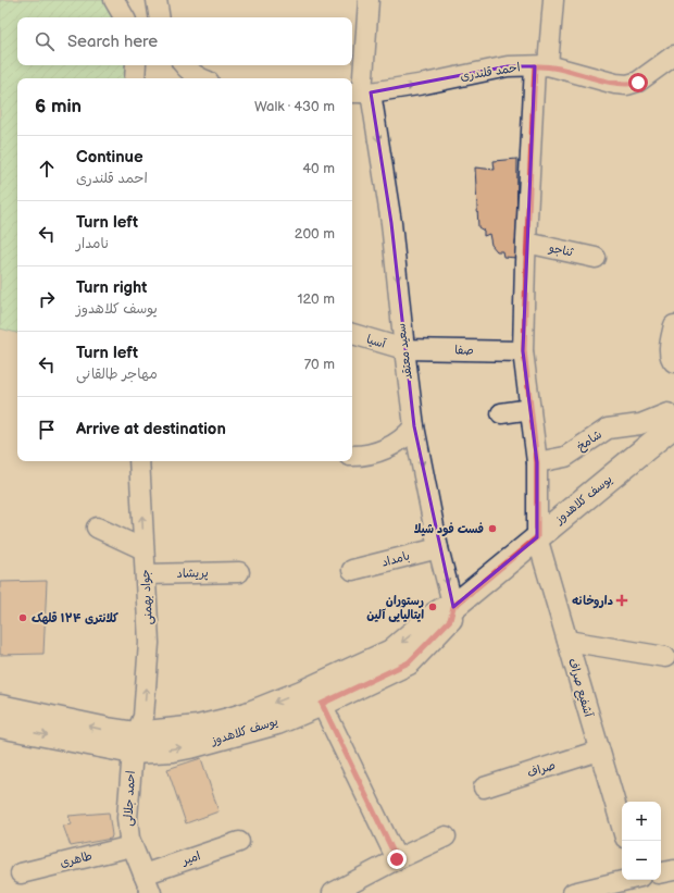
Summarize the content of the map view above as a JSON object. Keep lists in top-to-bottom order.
{
  "streets": {
    "main road": ["یوسف کلاهدوز"],
    "street": [
      "احمد قلندری",
      "ثناجو",
      "آسیا",
      "صفا",
      "سعید معتقد",
      "شامخ",
      "بامداد",
      "پریشاد",
      "جواد بهمنی",
      "آشفیع صراف",
      "صراف",
      "احمد جلالی",
      "امیر",
      "طاهری"
    ]
  },
  "crossings": [
    ["احمد قلندری", "سعید معتقد"],
    ["احمد قلندری", "آشفیع صراف"],
    ["ثناجو", "آشفیع صراف"],
    ["آسیا", "صفا"],
    ["آسیا", "سعید معتقد"],
    ["صفا", "سعید معتقد"],
    ["صفا", "آشفیع صراف"],
    ["سعید معتقد", "یوسف کلاهدوز"],
    ["سعید معتقد", "بامداد"],
    ["شامخ", "یوسف کلاهدوز"],
    ["شامخ", "آشفیع صراف"],
    ["یوسف کلاهدوز", "جواد بهمنی"],
    ["یوسف کلاهدوز", "آشفیع صراف"],
    ["یوسف کلاهدوز", "احمد جلالی"],
    ["پریشاد", "جواد بهمنی"],
    ["جواد بهمنی", "احمد جلالی"],
    ["آشفیع صراف", "صراف"],
    ["احمد جلالی", "امیر"],
    ["احمد جلالی", "طاهری"]
  ],
  "one_way": ["احمد قلندری", "سعید معتقد", "جواد بهمنی"],
  "places": {
    "other": ["فست فود شیلا", "رستوران ایتالیایی آلین", "کلانتری ۱۲۴ قلهک"],
    "health": ["داروخانه"]
  },
  "page": {
    "search": "Search here",
    "heading": ["6 min", "Walk · 430 m"],
    "list": [
      ["Continue", "احمد قلندری", "40 m"],
      ["Turn left", "نامدار", "200 m"],
      ["Turn right", "یوسف کلاهدوز", "120 m"],
      ["Turn left", "مهاجر طالقانی", "70 m"],
      "Arrive at destination"
    ],
    "map_buttons": ["+", "−"]
  }
}
